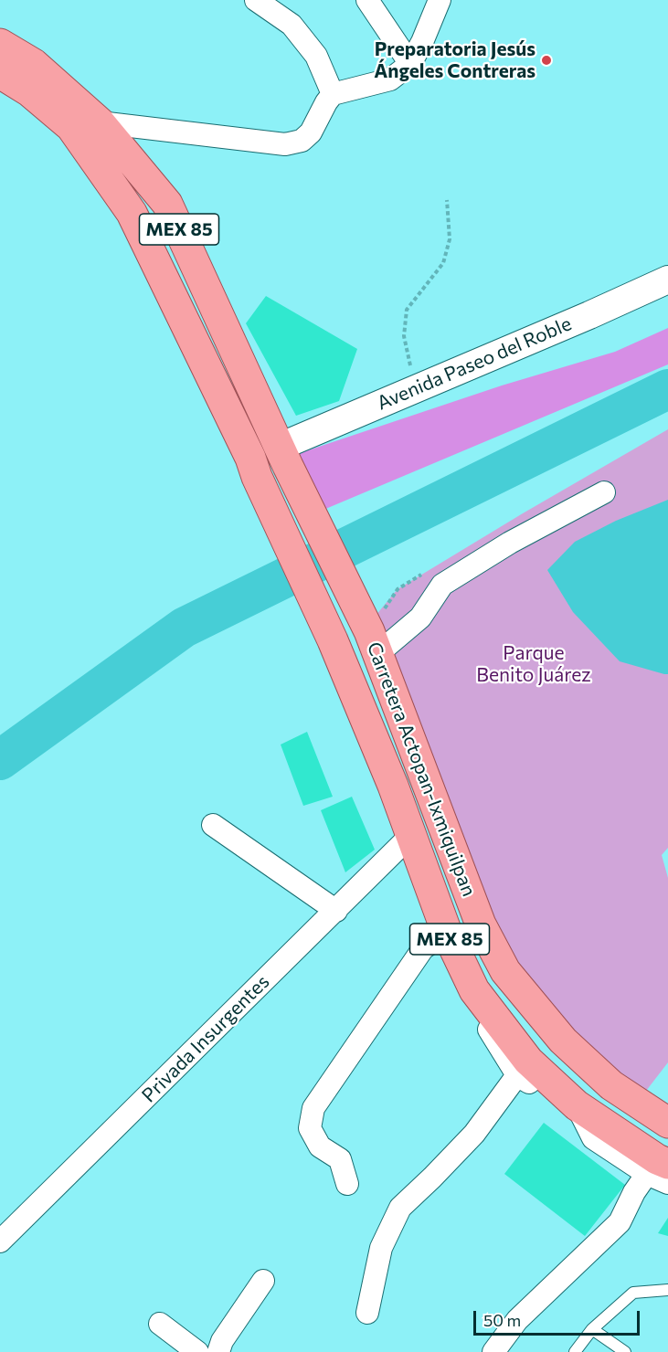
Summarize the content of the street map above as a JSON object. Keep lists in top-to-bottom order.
{
  "streets": {
    "main road": ["MEX 85", "Carretera Actopan-Ixmiquilpan"],
    "street": ["Avenida Paseo del Roble", "Privada Insurgentes"]
  },
  "crossings": [
    ["MEX 85", "Avenida Paseo del Roble"],
    ["MEX 85", "Carretera Actopan-Ixmiquilpan"],
    ["MEX 85", "Privada Insurgentes"]
  ],
  "parks": ["Parque Benito Juárez"],
  "places": ["Preparatoria Jesús Ángeles Contreras"],
  "scale_bar": "50 m"
}
